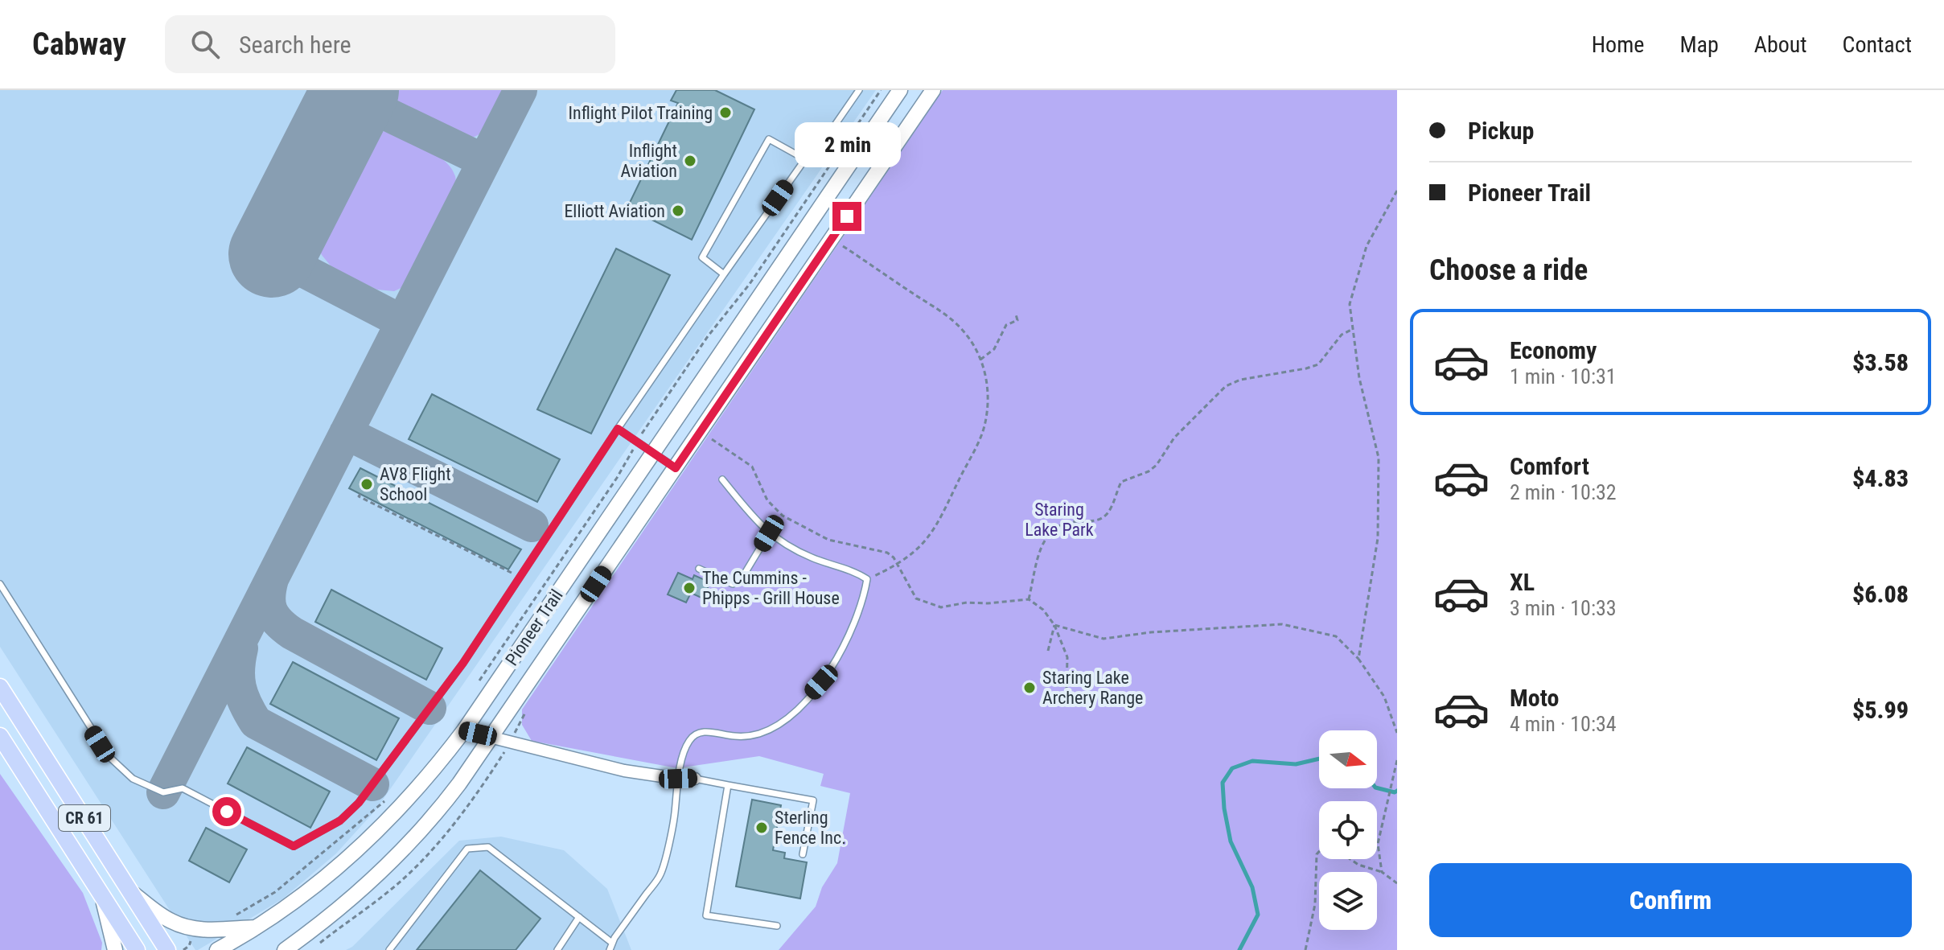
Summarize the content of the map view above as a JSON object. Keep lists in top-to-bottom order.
{
  "streets": {
    "main road": ["Pioneer Trail", "CR 61"]
  },
  "parks": ["Staring Lake Park"],
  "places": [
    "Inflight Pilot Training",
    "Inflight Aviation",
    "Elliott Aviation",
    "AV8 Flight School",
    "The Cummins - Phipps - Grill House",
    "Staring Lake Archery Range",
    "Sterling Fence Inc."
  ],
  "north": "right",
  "page": {
    "header": "Cabway",
    "search": "Search here",
    "nav": [
      "Home",
      "Map",
      "About",
      "Contact"
    ],
    "banner": ["Pickup", "Pioneer Trail"],
    "bubble": "2 min",
    "heading": "Choose a ride",
    "list": [
      {
        "name": "Economy",
        "note": "1 min · 10:31",
        "value": "$3.58"
      },
      {
        "name": "Comfort",
        "note": "2 min · 10:32",
        "value": "$4.83"
      },
      {
        "name": "XL",
        "note": "3 min · 10:33",
        "value": "$6.08"
      },
      {
        "name": "Moto",
        "note": "4 min · 10:34",
        "value": "$5.99"
      }
    ],
    "buttons": "Confirm"
  }
}
